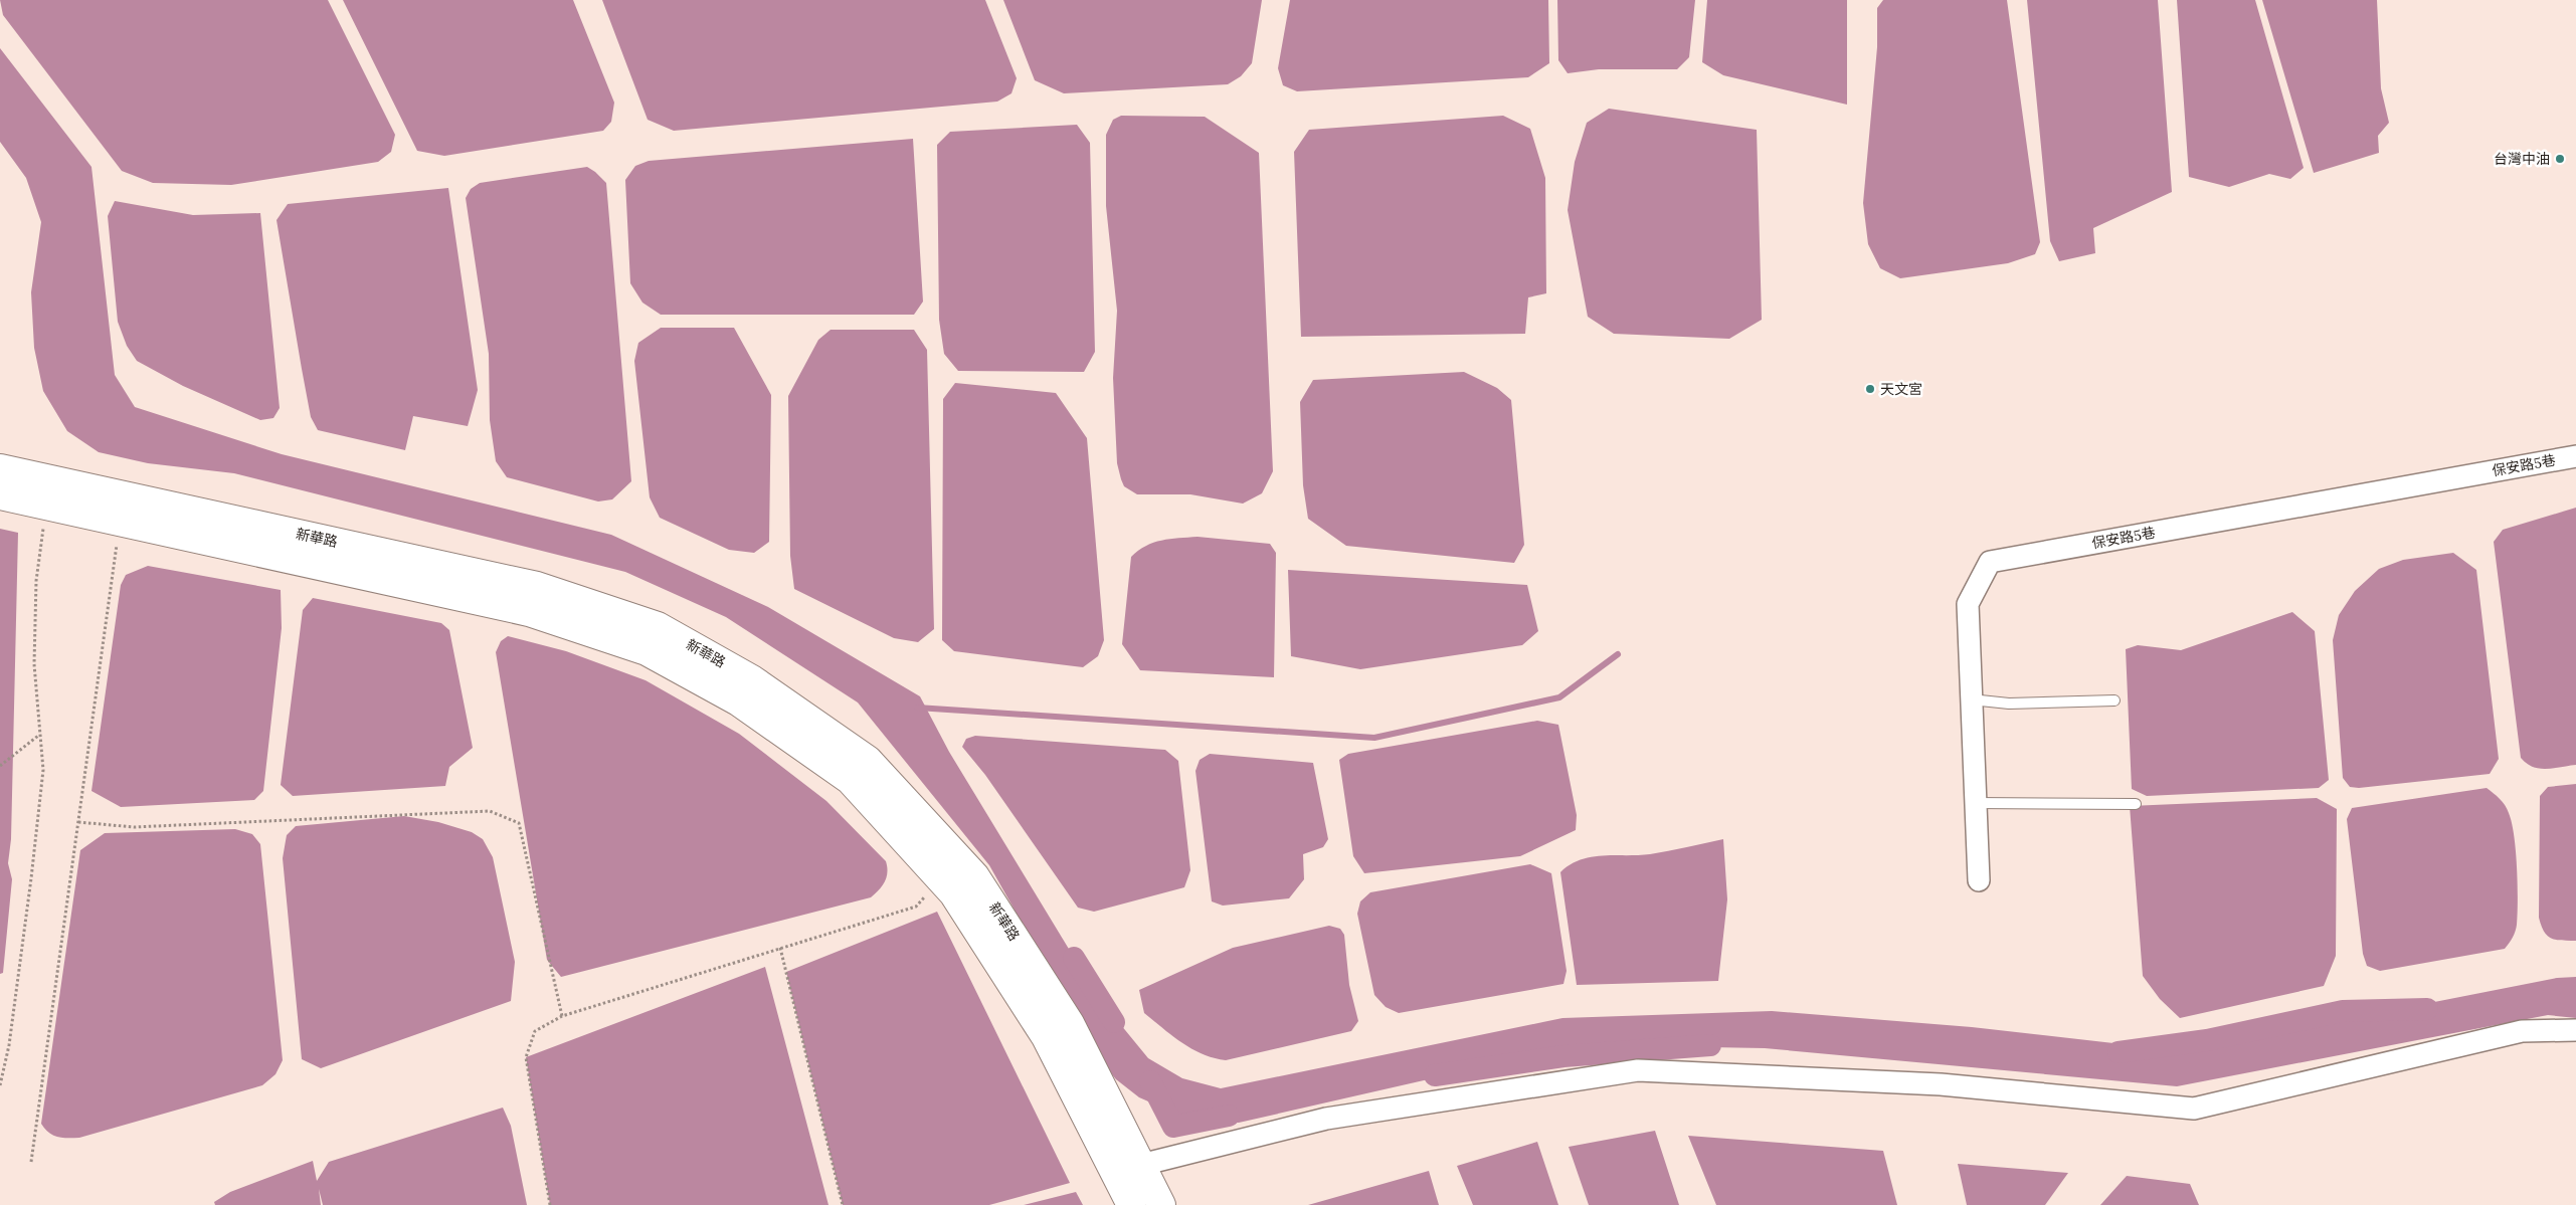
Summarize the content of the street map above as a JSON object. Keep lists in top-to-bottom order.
{
  "streets": {
    "street": ["保安路5巷", "新華路"]
  },
  "places": ["台灣中油", "天文宮"]
}
